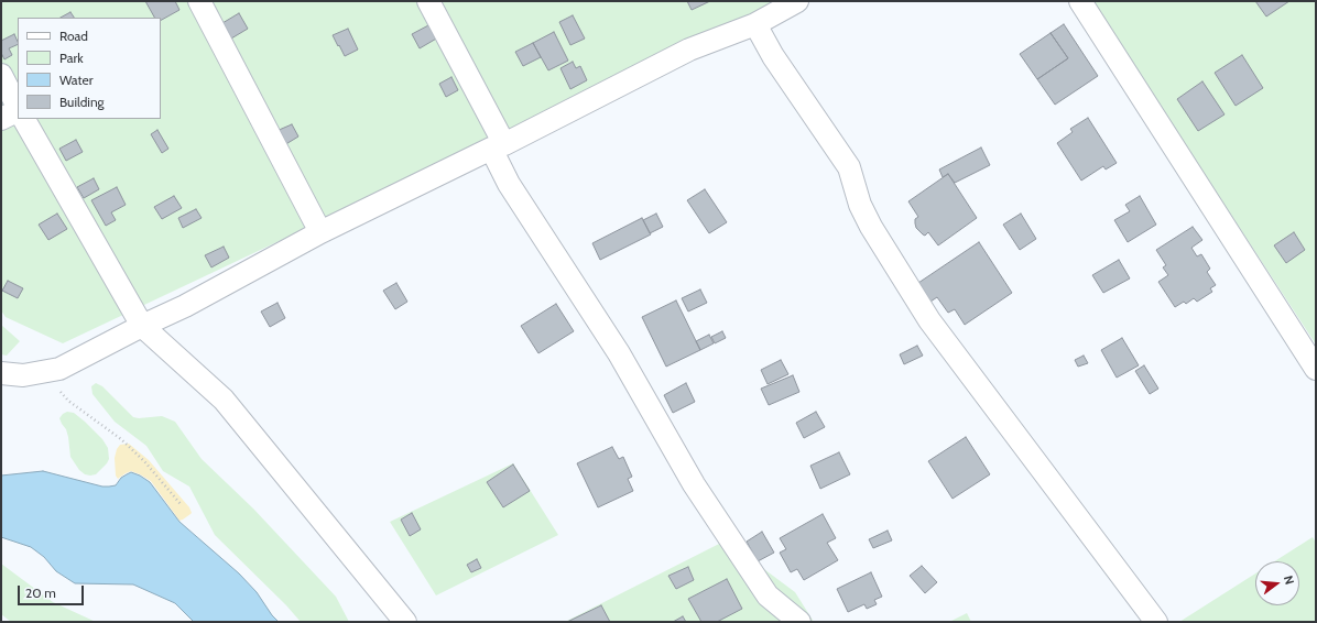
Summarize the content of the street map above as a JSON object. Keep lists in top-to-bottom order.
{
  "legend": [
    "Road",
    "Park",
    "Water",
    "Building"
  ],
  "scale_bar": "20 m",
  "north": "right"
}
